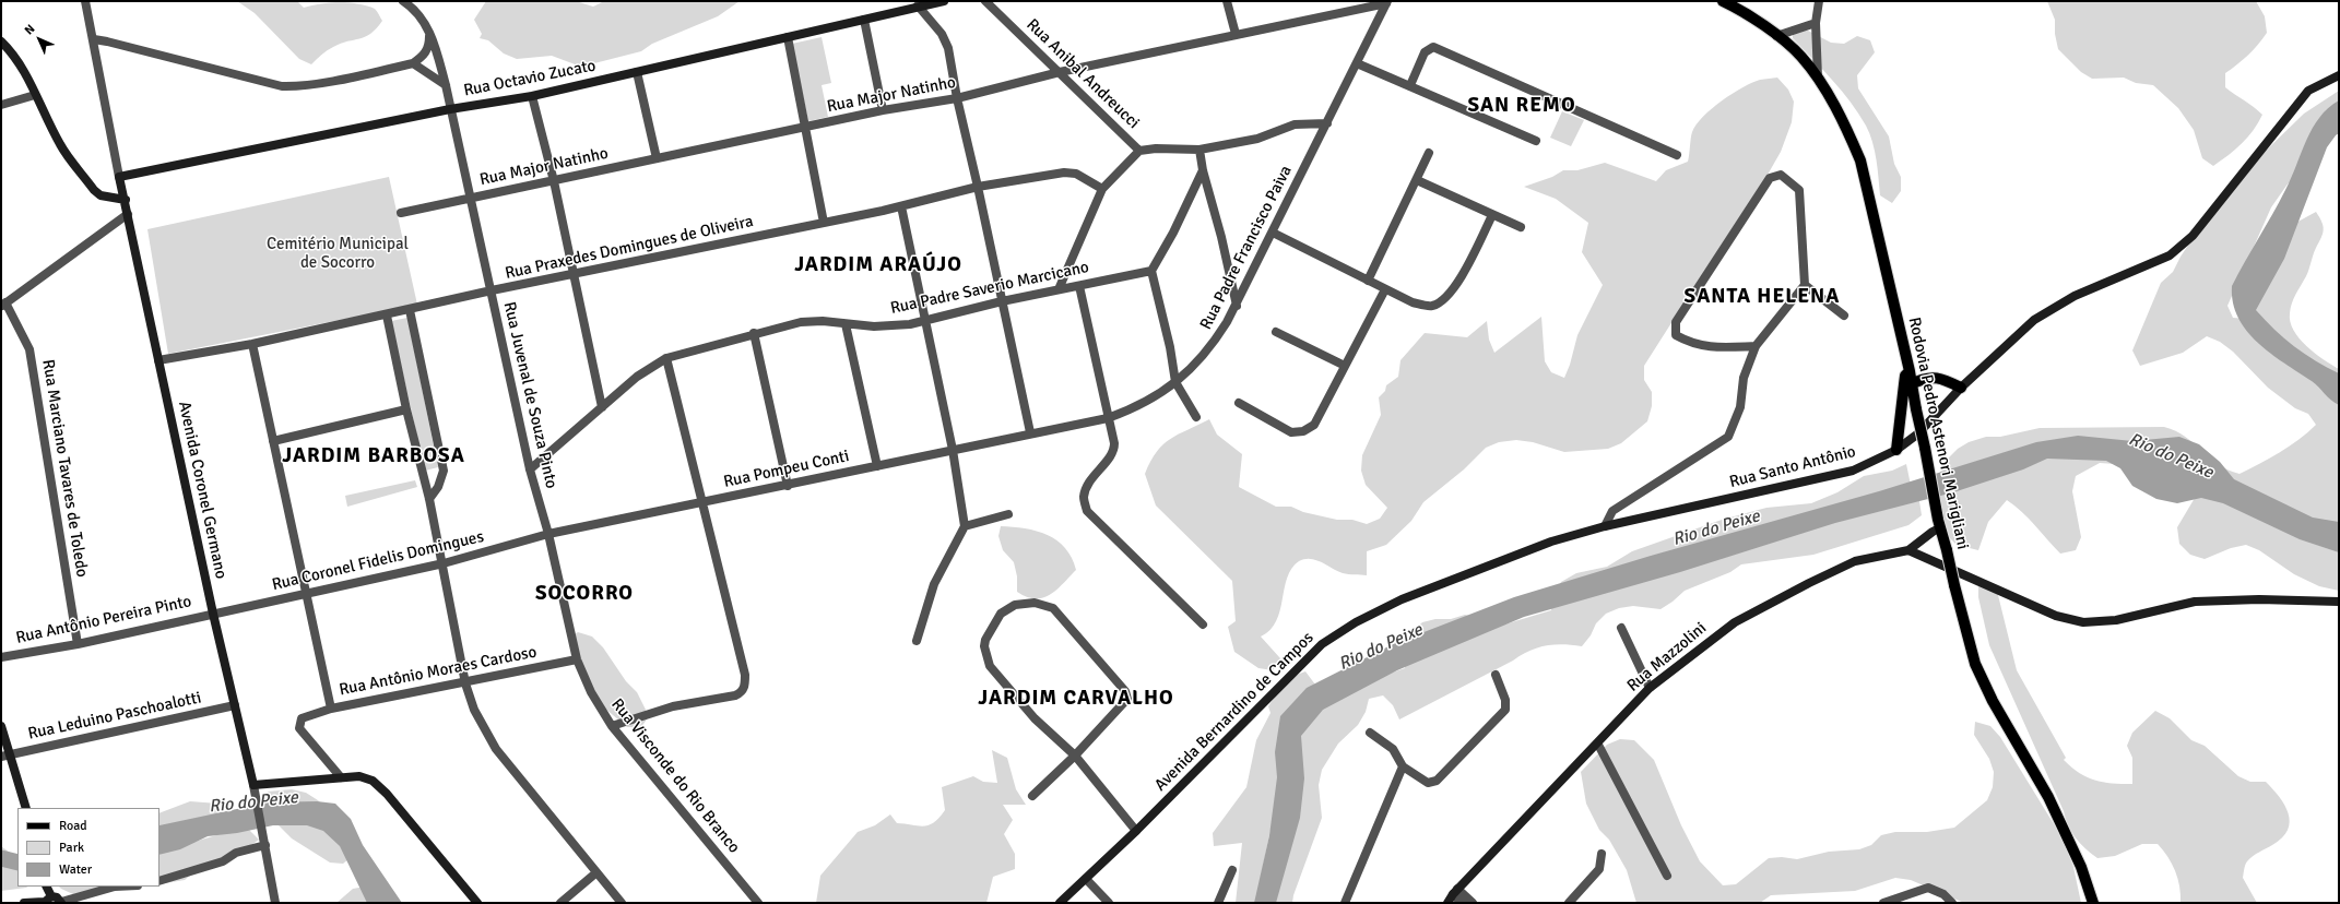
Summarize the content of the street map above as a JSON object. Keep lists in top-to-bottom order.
{
  "streets": {
    "main road": ["Rodovia Pedro Astenori Marigliani"],
    "street": [
      "Rua Anibal Andreucci",
      "Rua Octavio Zucato",
      "Rua Major Natinho",
      "Rua Praxedes Domingues de Oliveira",
      "Rua Padre Francisco Paiva",
      "Rua Padre Saverio Marcicano",
      "Rua Juvenal de Souza Pinto",
      "Rua Santo Antônio",
      "Rua Marciano Tavares de Toledo",
      "Rua Pompeu Conti",
      "Avenida Coronel Germano",
      "Rua Coronel Fidelis Domingues",
      "Rua Antônio Pereira Pinto",
      "Rua Mazzolini",
      "Rua Antônio Moraes Cardoso",
      "Avenida Bernardino de Campos",
      "Rua Leduino Paschoalotti",
      "Rua Visconde do Rio Branco"
    ]
  },
  "crossings": [
    ["Rua Anibal Andreucci", "Rua Major Natinho"],
    ["Rua Octavio Zucato", "Rua Juvenal de Souza Pinto"],
    ["Rua Octavio Zucato", "Avenida Coronel Germano"],
    ["Rua Major Natinho", "Rua Padre Francisco Paiva"],
    ["Rua Major Natinho", "Rua Juvenal de Souza Pinto"],
    ["Rua Praxedes Domingues de Oliveira", "Rua Juvenal de Souza Pinto"],
    ["Rua Praxedes Domingues de Oliveira", "Avenida Coronel Germano"],
    ["Rua Padre Francisco Paiva", "Rua Pompeu Conti"],
    ["Rua Padre Saverio Marcicano", "Rua Juvenal de Souza Pinto"],
    ["Rua Juvenal de Souza Pinto", "Rua Pompeu Conti"],
    ["Rua Juvenal de Souza Pinto", "Rua Coronel Fidelis Domingues"],
    ["Rua Juvenal de Souza Pinto", "Rua Visconde do Rio Branco"],
    ["Rodovia Pedro Astenori Marigliani", "Rua Mazzolini"],
    ["Rua Santo Antônio", "Avenida Bernardino de Campos"],
    ["Rua Marciano Tavares de Toledo", "Rua Antônio Pereira Pinto"],
    ["Rua Pompeu Conti", "Rua Coronel Fidelis Domingues"],
    ["Rua Pompeu Conti", "Rua Visconde do Rio Branco"],
    ["Avenida Coronel Germano", "Rua Coronel Fidelis Domingues"],
    ["Avenida Coronel Germano", "Rua Antônio Pereira Pinto"],
    ["Avenida Coronel Germano", "Rua Leduino Paschoalotti"],
    ["Rua Coronel Fidelis Domingues", "Rua Antônio Pereira Pinto"],
    ["Rua Coronel Fidelis Domingues", "Rua Visconde do Rio Branco"],
    ["Rua Antônio Moraes Cardoso", "Rua Visconde do Rio Branco"]
  ],
  "districts": [
    "SAN REMO",
    "JARDIM ARAÚJO",
    "SANTA HELENA",
    "JARDIM BARBOSA",
    "SOCORRO",
    "JARDIM CARVALHO"
  ],
  "water": ["Rio do Peixe"],
  "parks": ["Cemitério Municipal de Socorro"],
  "legend": ["Road", "Park", "Water"],
  "north": "top left"
}
